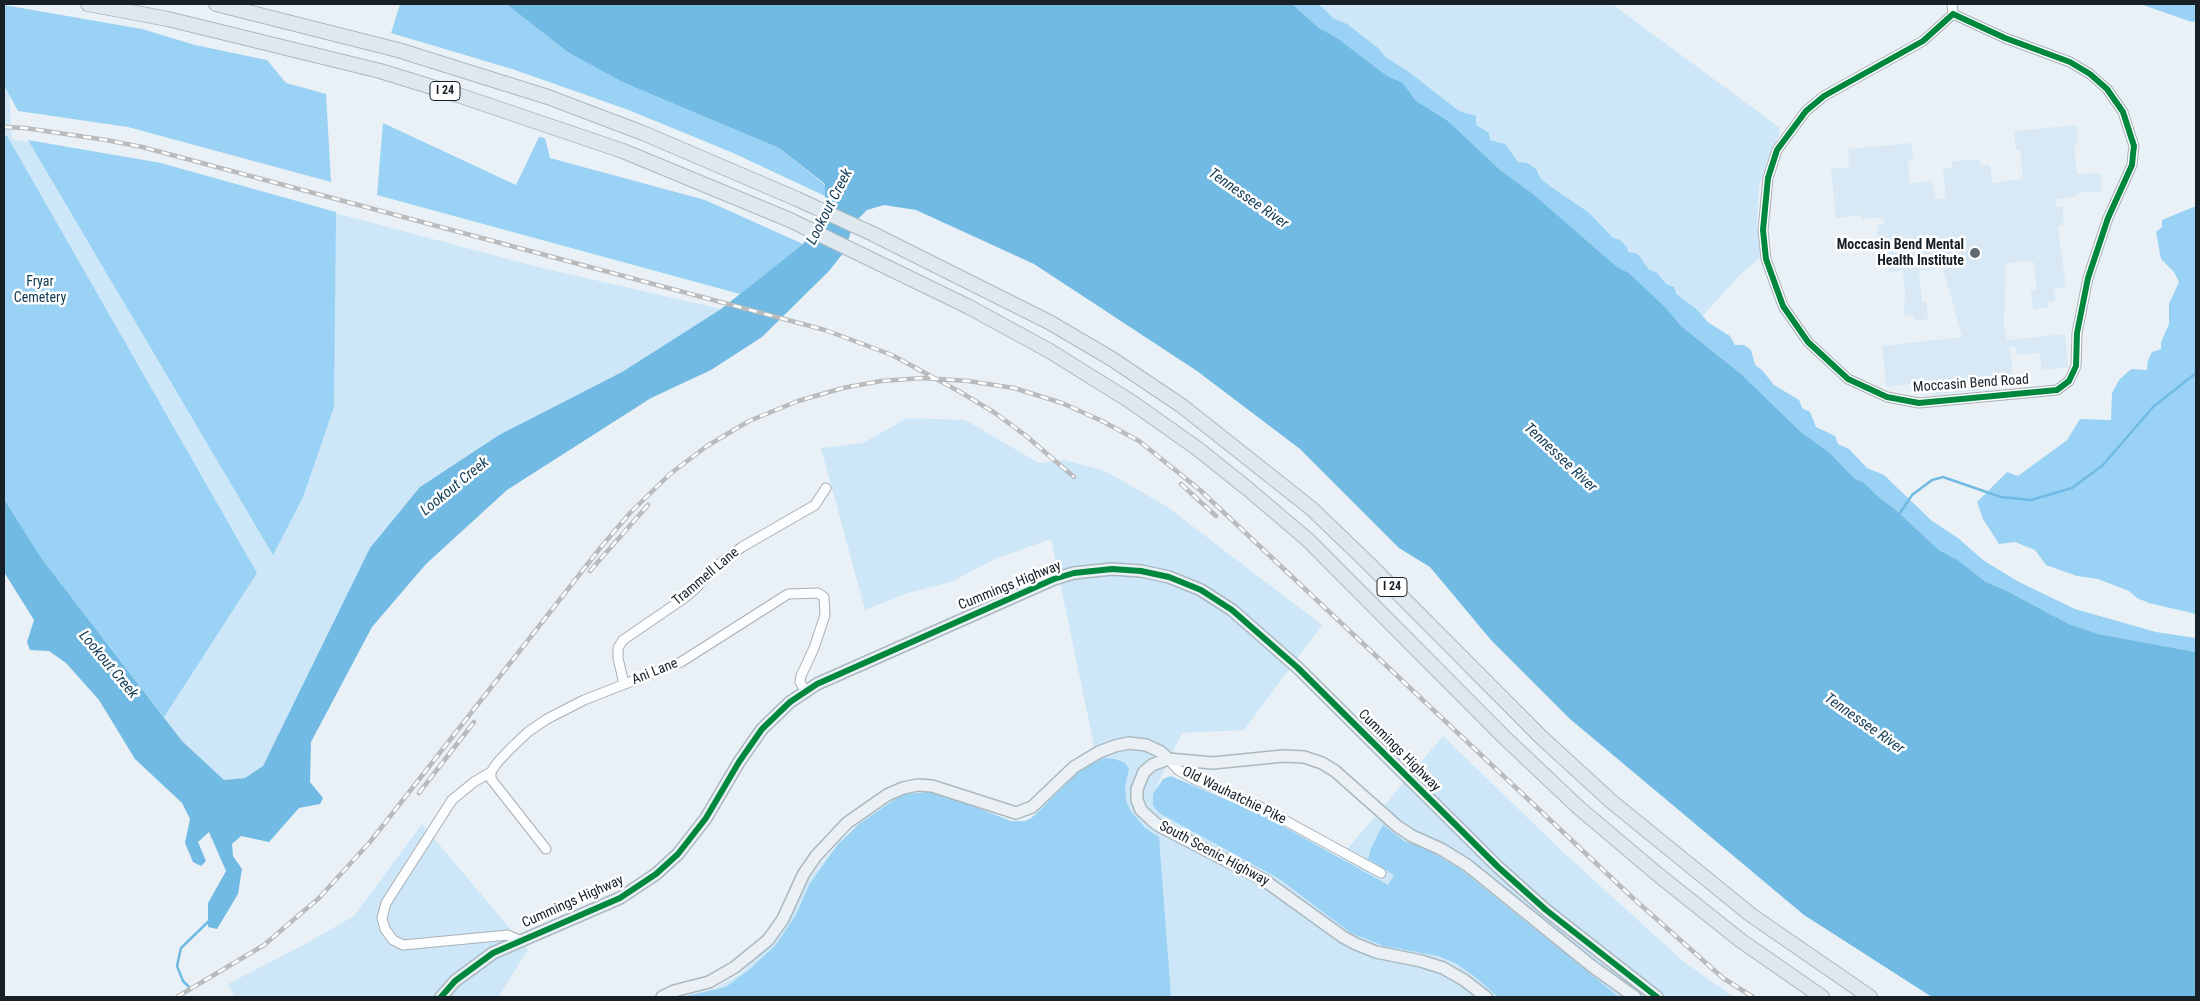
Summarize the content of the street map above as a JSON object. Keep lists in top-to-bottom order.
{
  "streets": {
    "highway": ["I 24"],
    "main road": ["Cummings Highway", "Old Wauhatchie Pike", "South Scenic Highway"],
    "street": ["Moccasin Bend Road", "Trammell Lane", "Ani Lane"]
  },
  "crossings": [
    ["Trammell Lane", "Ani Lane"],
    ["Cummings Highway", "Ani Lane"],
    ["Old Wauhatchie Pike", "South Scenic Highway"]
  ],
  "water": ["Tennessee River", "Lookout Creek"],
  "parks": ["Fryar Cemetery"],
  "places": ["Moccasin Bend Mental Health Institute"]
}
